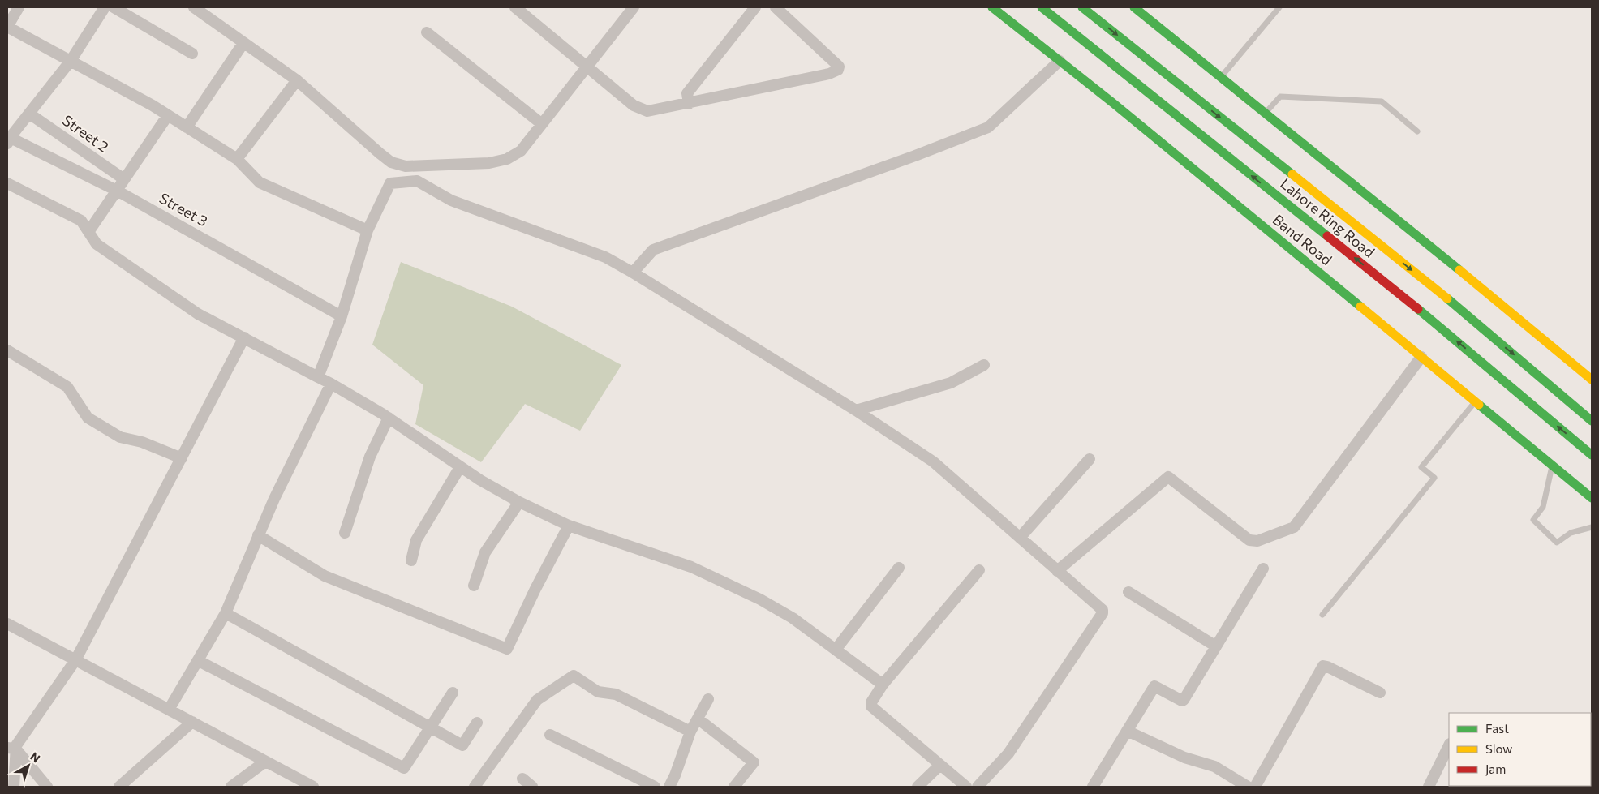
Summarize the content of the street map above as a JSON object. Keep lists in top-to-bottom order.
{
  "streets": {
    "main road": ["Lahore Ring Road", "Band Road"],
    "street": ["Street 2", "Street 3"]
  },
  "legend": ["Fast", "Slow", "Jam"],
  "north": "top right"
}
